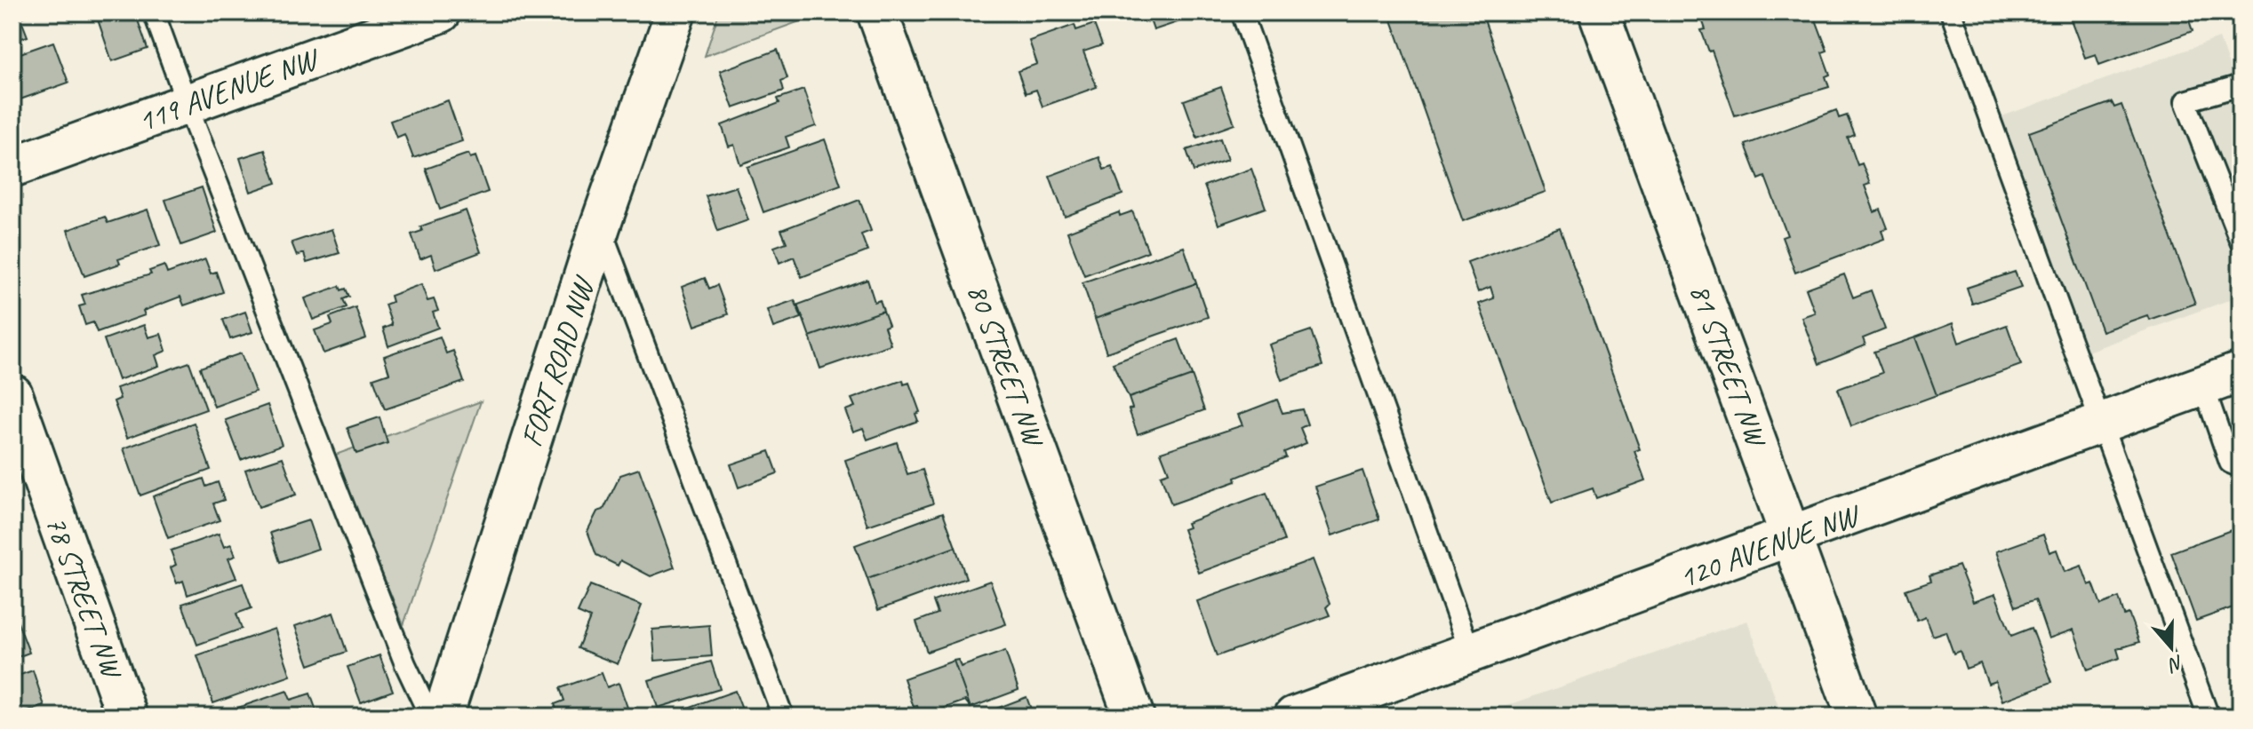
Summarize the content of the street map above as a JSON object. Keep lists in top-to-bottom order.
{
  "streets": {
    "street": [
      "119 AVENUE NW",
      "FORT ROAD NW",
      "80 STREET NW",
      "81 STREET NW",
      "120 AVENUE NW",
      "78 STREET NW"
    ]
  },
  "crossings": [
    ["81 STREET NW", "120 AVENUE NW"]
  ],
  "north": "bottom"
}
